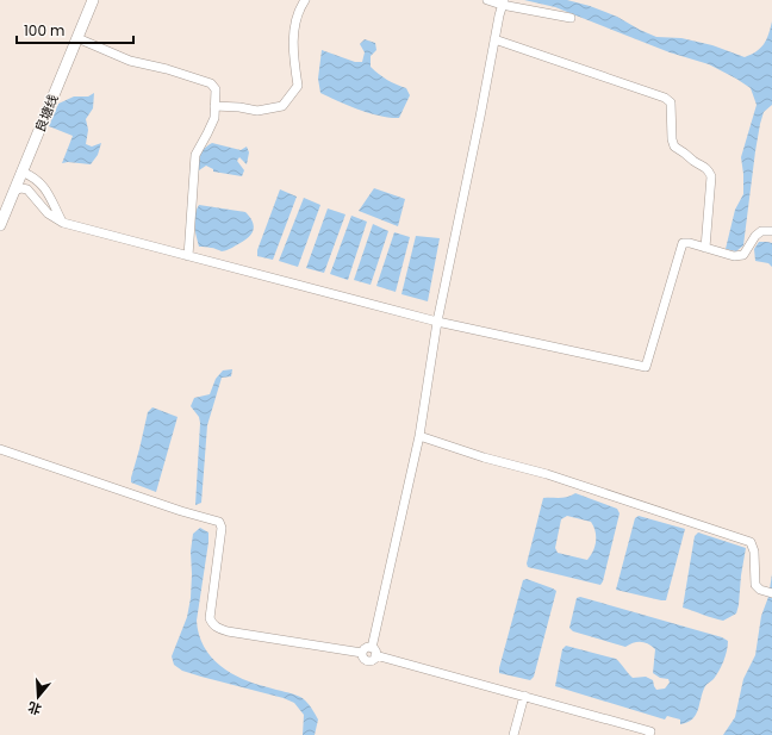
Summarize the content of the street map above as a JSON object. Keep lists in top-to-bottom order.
{
  "streets": {
    "street": ["良塘线"]
  },
  "scale_bar": "100 m",
  "north": "bottom"
}
